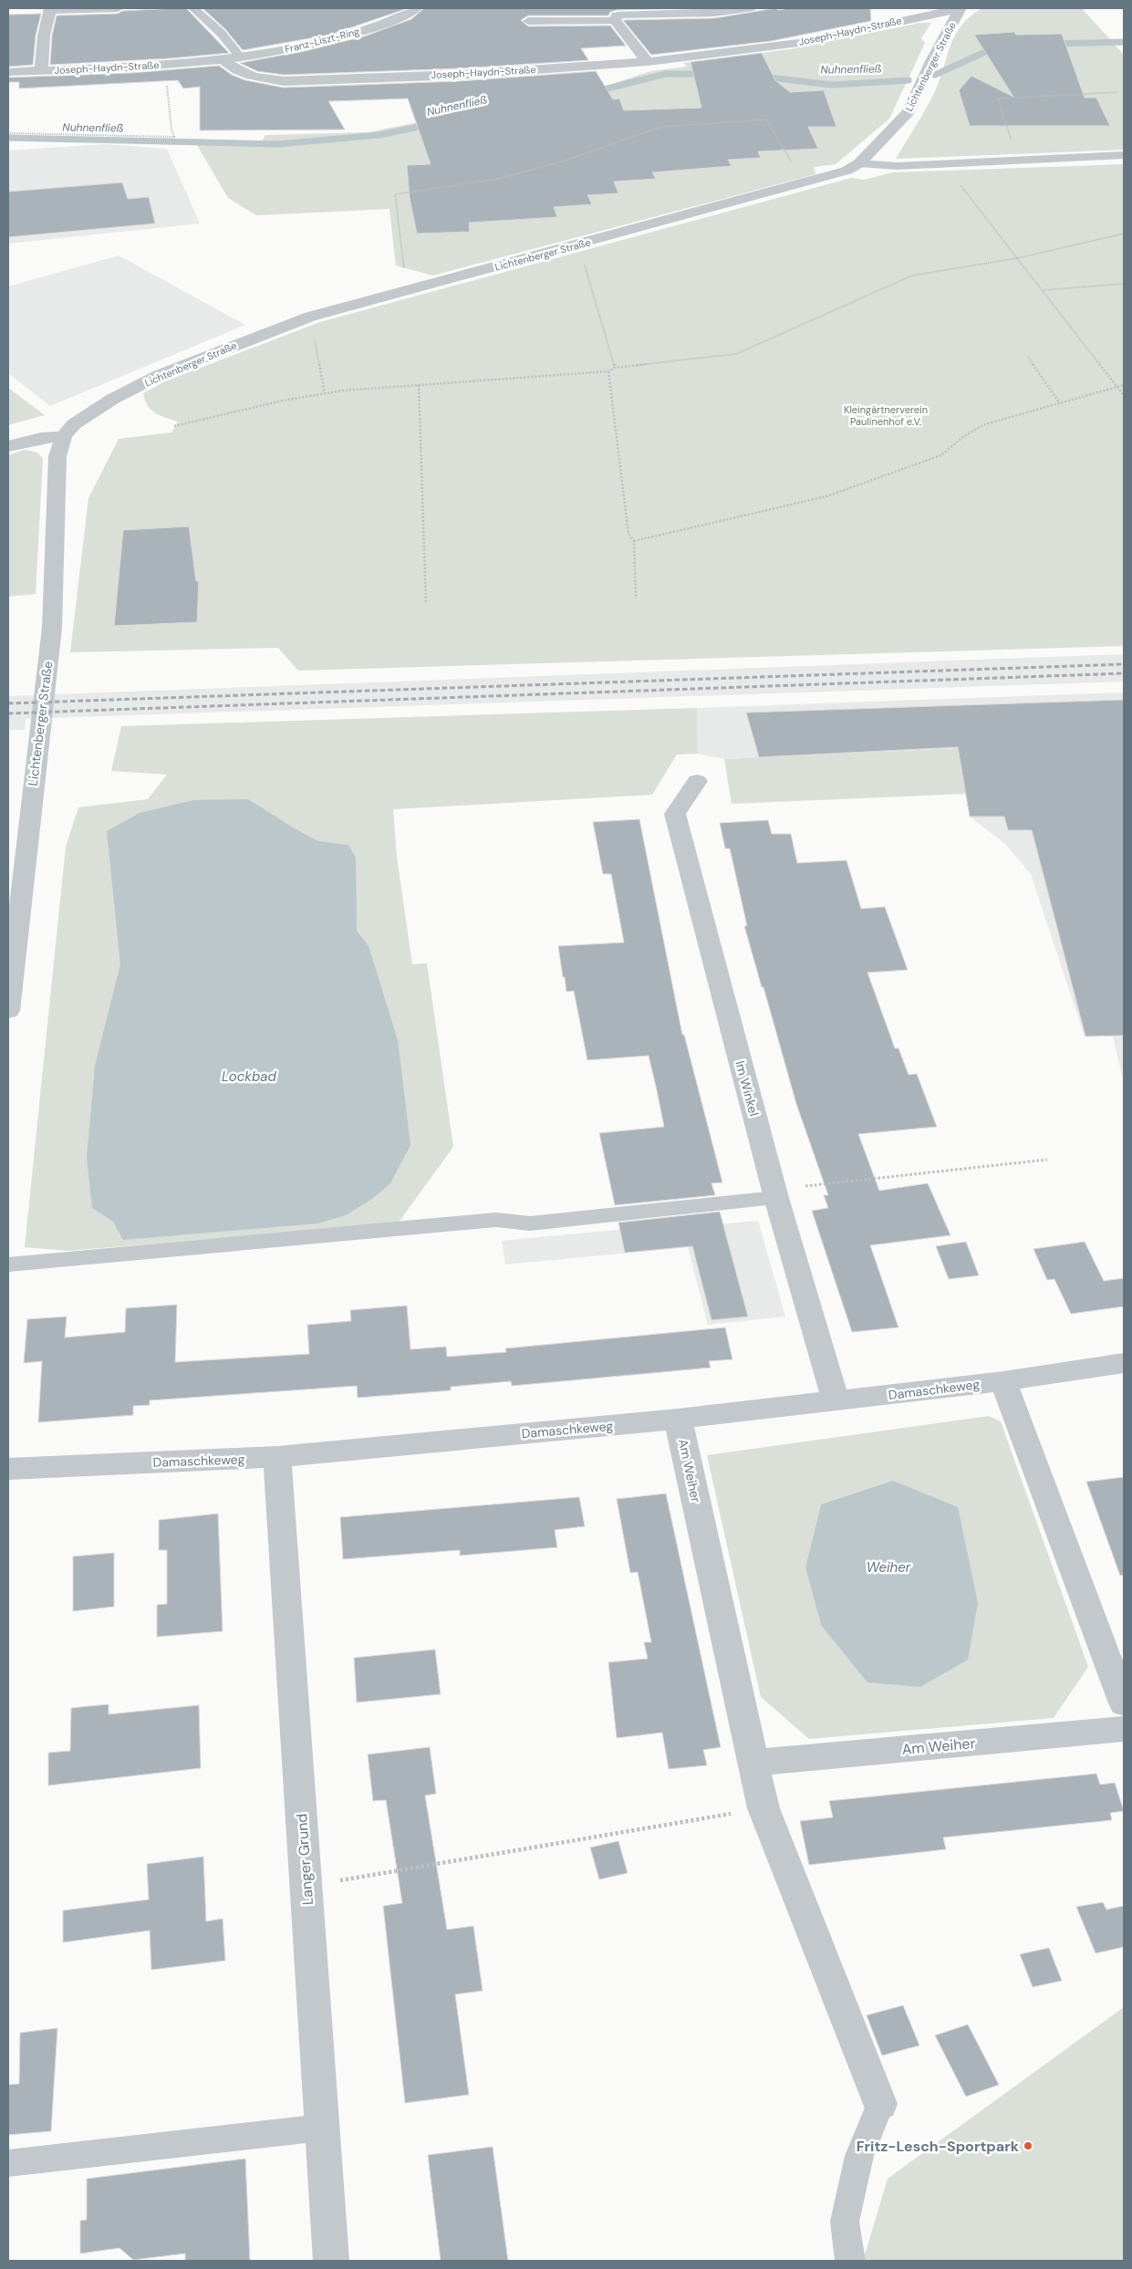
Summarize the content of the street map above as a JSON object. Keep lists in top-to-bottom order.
{
  "streets": {
    "street": [
      "Joseph-Haydn-Straße",
      "Franz-Liszt-Ring",
      "Lichtenberger Straße",
      "Im Winkel",
      "Damaschkeweg",
      "Am Weiher",
      "Langer Grund"
    ]
  },
  "crossings": [
    ["Joseph-Haydn-Straße", "Franz-Liszt-Ring"],
    ["Joseph-Haydn-Straße", "Lichtenberger Straße"],
    ["Im Winkel", "Damaschkeweg"],
    ["Damaschkeweg", "Am Weiher"],
    ["Damaschkeweg", "Langer Grund"]
  ],
  "water": ["Nuhnenfließ", "Lockbad", "Weiher"],
  "parks": ["Kleingärtnerverein Paulinenhof e.V."],
  "places": ["Fritz-Lesch-Sportpark"]
}
